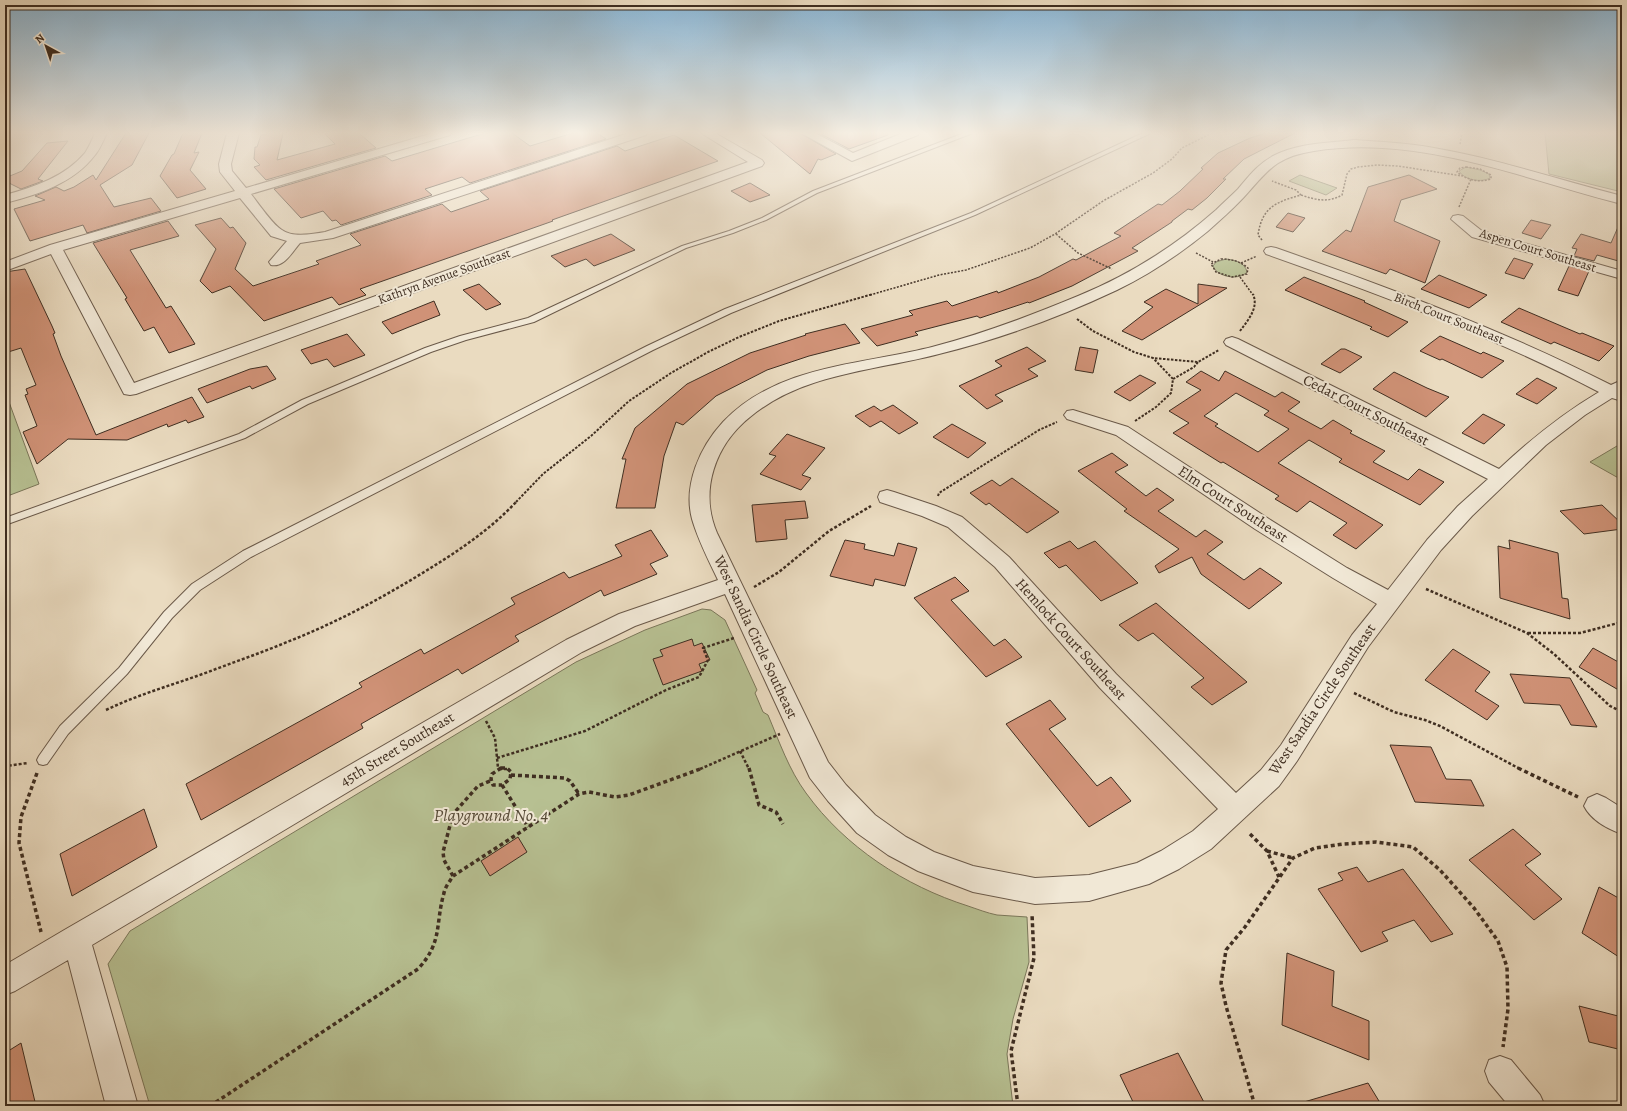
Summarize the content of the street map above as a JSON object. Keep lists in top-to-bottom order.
{
  "streets": {
    "street": [
      "Aspen Court Southeast",
      "Kathryn Avenue Southeast",
      "Birch Court Southeast",
      "Cedar Court Southeast",
      "Elm Court Southeast",
      "West Sandia Circle Southeast",
      "Hemlock Court Southeast",
      "45th Street Southeast"
    ]
  },
  "crossings": [
    ["Birch Court Southeast", "West Sandia Circle Southeast"],
    ["Cedar Court Southeast", "West Sandia Circle Southeast"],
    ["Elm Court Southeast", "West Sandia Circle Southeast"],
    ["West Sandia Circle Southeast", "Hemlock Court Southeast"],
    ["West Sandia Circle Southeast", "45th Street Southeast"]
  ],
  "parks": ["Playground No. 4"],
  "north": "top left"
}
